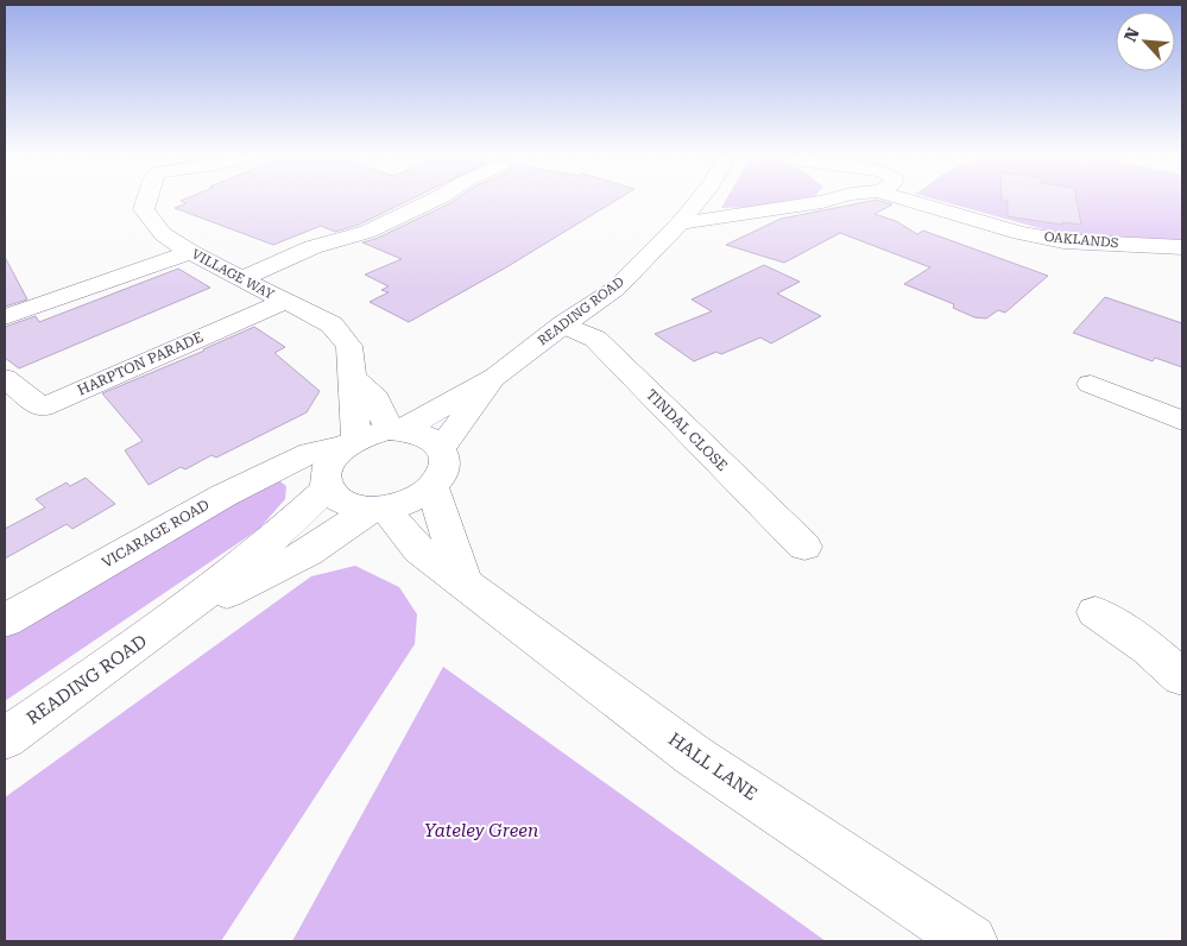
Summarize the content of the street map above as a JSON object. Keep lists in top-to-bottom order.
{
  "streets": {
    "street": [
      "OAKLANDS",
      "VILLAGE WAY",
      "READING ROAD",
      "HARPTON PARADE",
      "TINDAL CLOSE",
      "VICARAGE ROAD",
      "HALL LANE"
    ]
  },
  "crossings": [
    ["OAKLANDS", "READING ROAD"],
    ["VILLAGE WAY", "READING ROAD"],
    ["VILLAGE WAY", "HARPTON PARADE"],
    ["VILLAGE WAY", "VICARAGE ROAD"],
    ["VILLAGE WAY", "HALL LANE"],
    ["READING ROAD", "TINDAL CLOSE"],
    ["READING ROAD", "VICARAGE ROAD"],
    ["READING ROAD", "HALL LANE"],
    ["VICARAGE ROAD", "HALL LANE"]
  ],
  "parks": ["Yateley Green"],
  "north": "top left"
}
